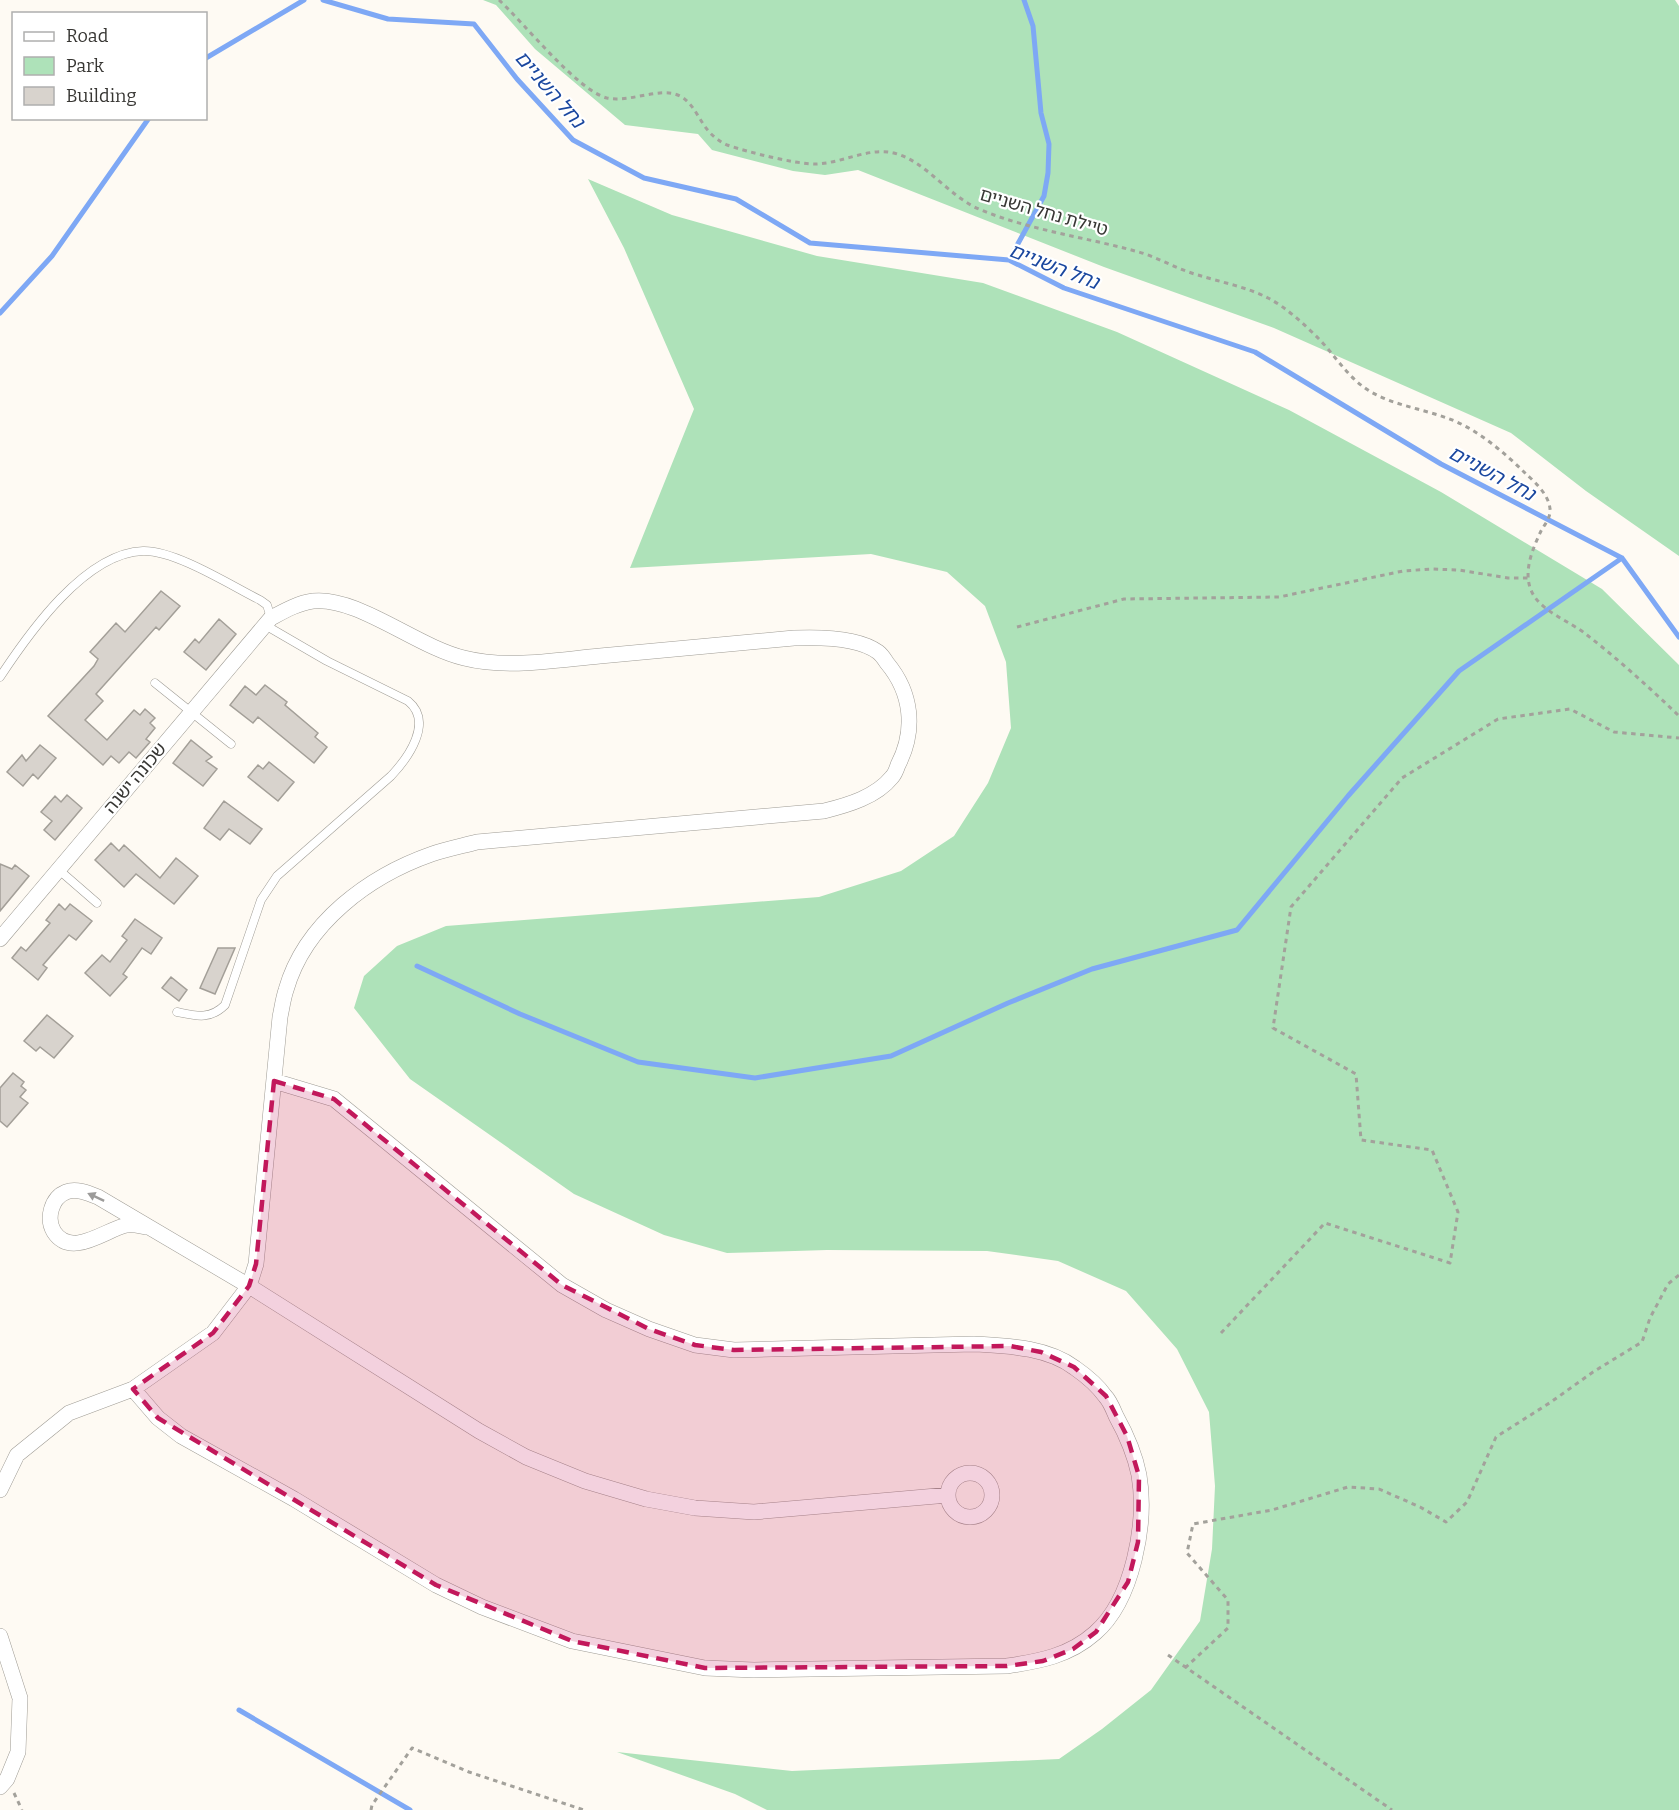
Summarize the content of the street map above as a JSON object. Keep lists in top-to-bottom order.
{
  "streets": {
    "street": ["שכונה ישנה"],
    "path": ["טיילת נחל השניים"]
  },
  "water": ["נחל השניים"],
  "legend": ["Road", "Park", "Building"]
}
